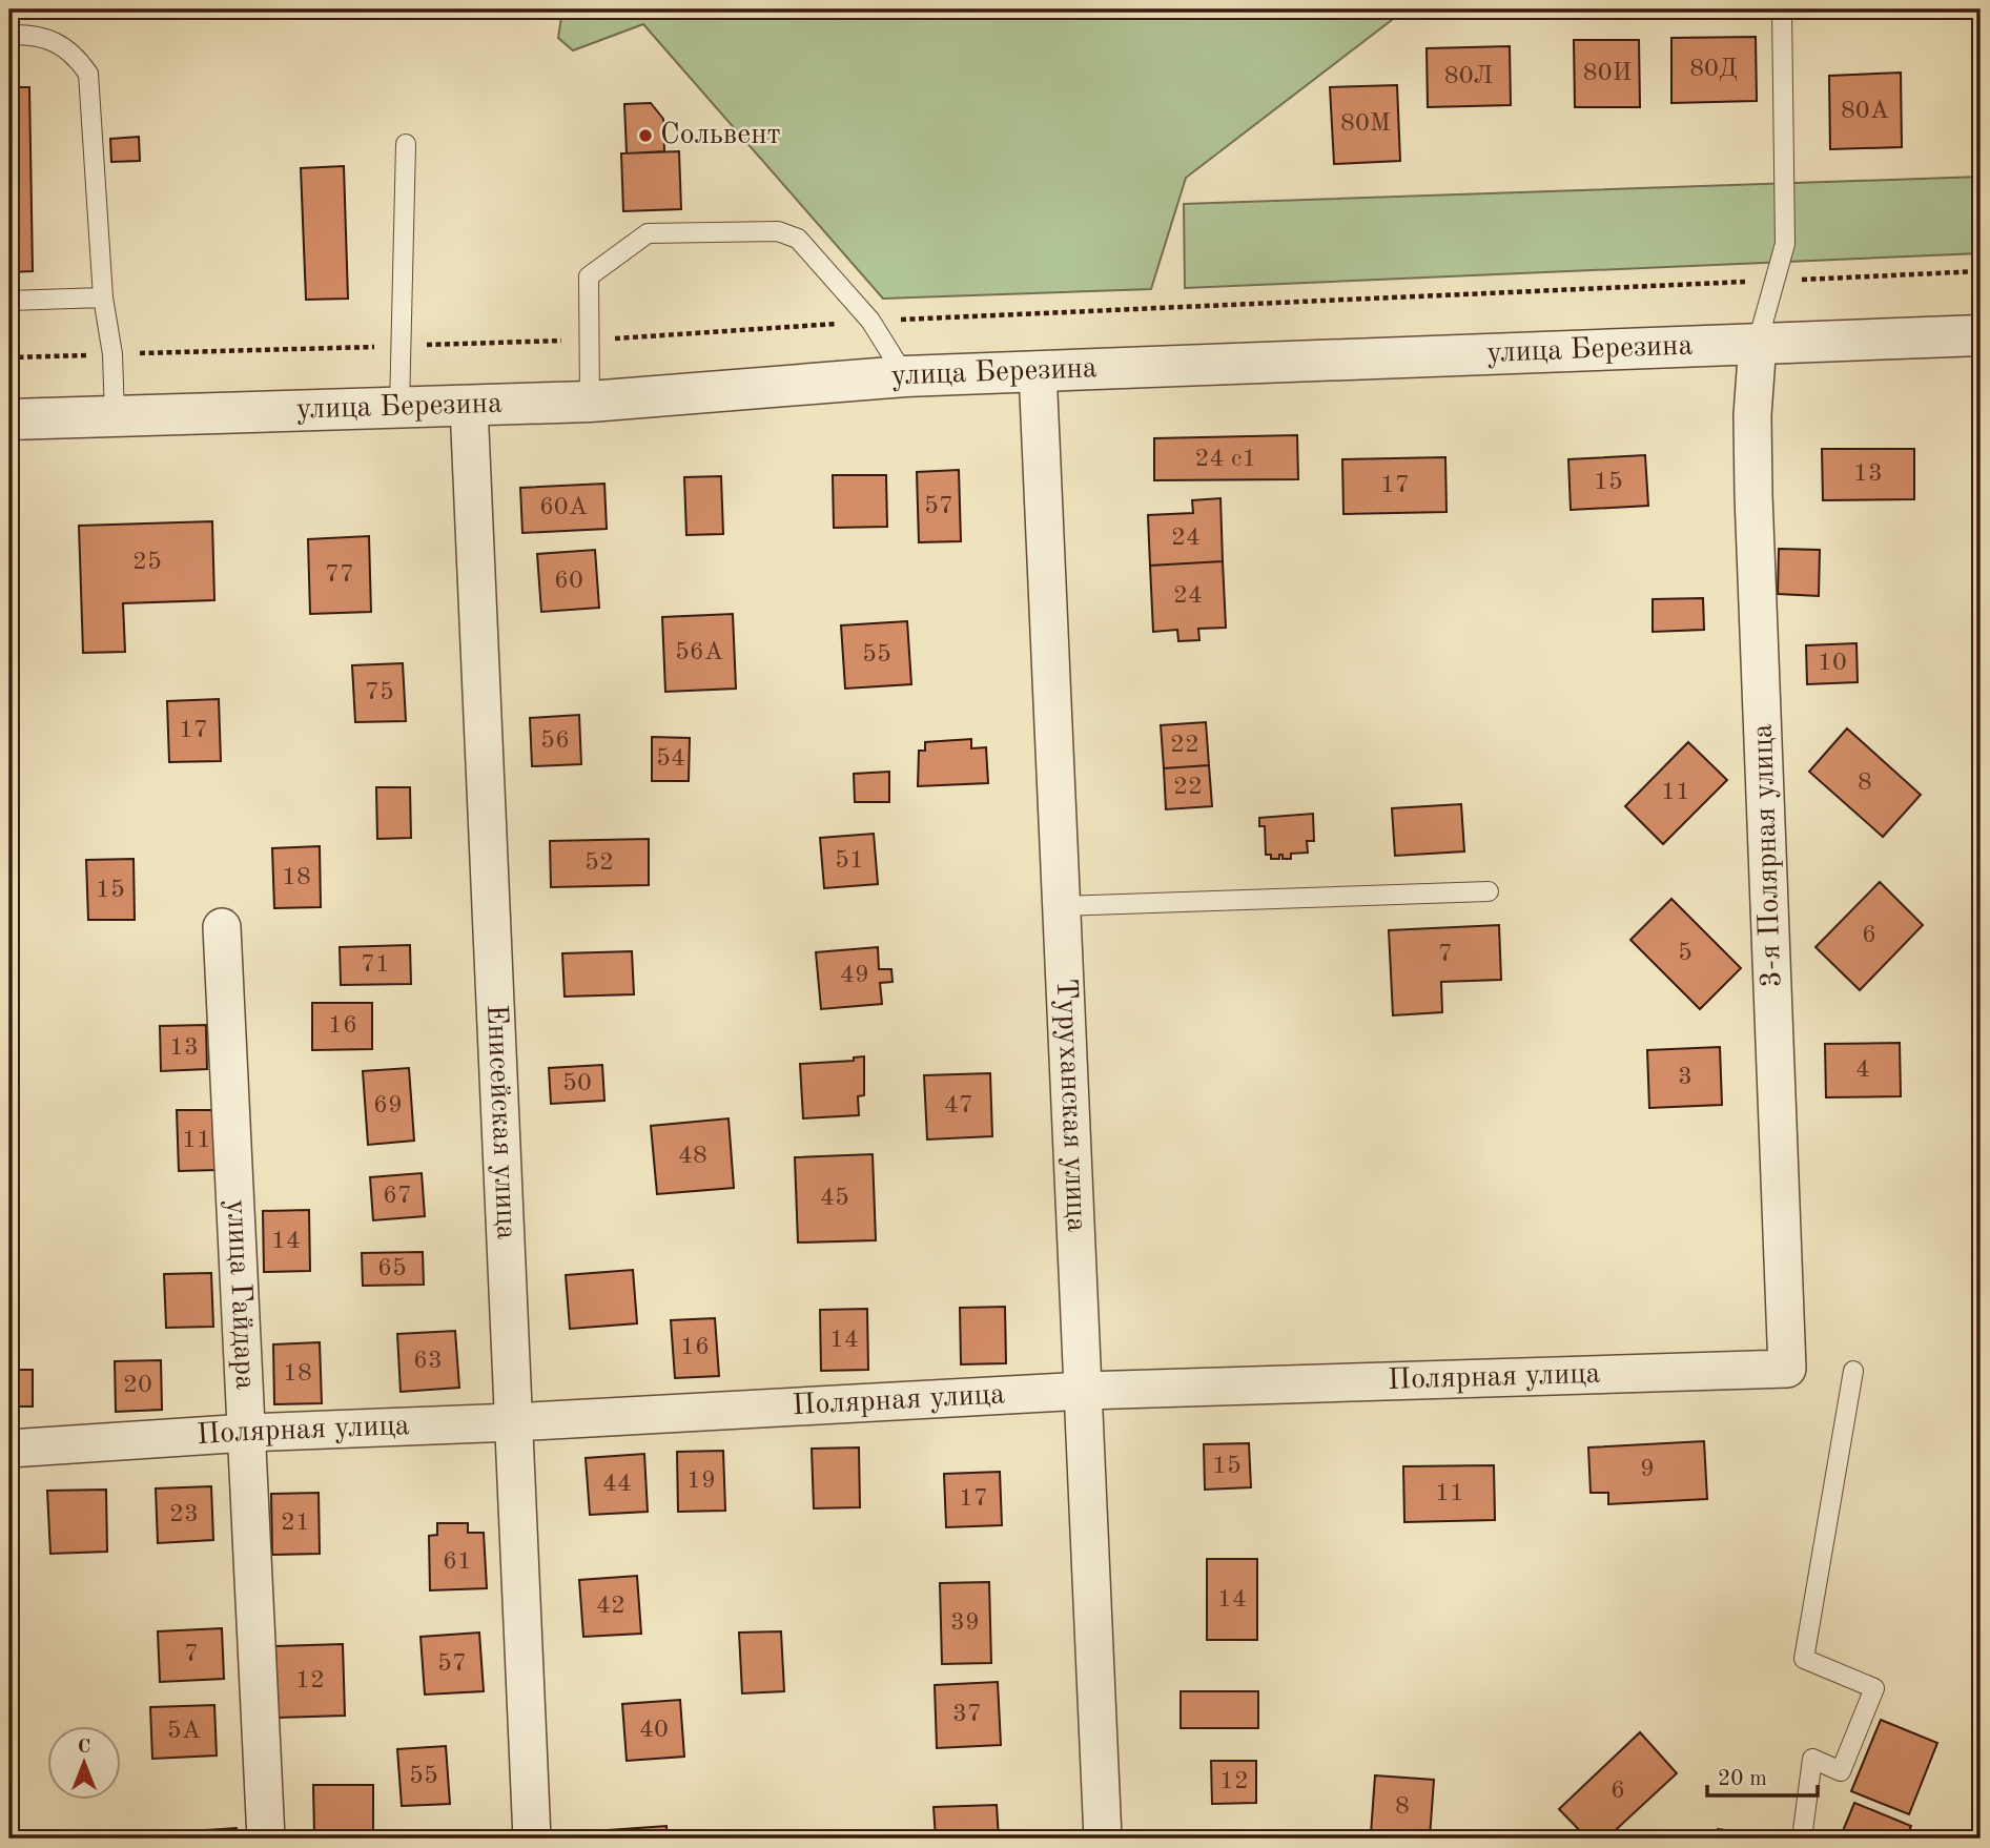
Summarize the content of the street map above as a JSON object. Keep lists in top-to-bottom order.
{
  "streets": {
    "street": [
      "улица Березина",
      "3-я Полярная улица",
      "Туруханская улица",
      "Енисейская улица",
      "улица Гайдара",
      "Полярная улица"
    ]
  },
  "crossings": [
    ["улица Березина", "3-я Полярная улица"],
    ["улица Березина", "Туруханская улица"],
    ["улица Березина", "Енисейская улица"],
    ["3-я Полярная улица", "Полярная улица"],
    ["Туруханская улица", "Полярная улица"],
    ["Енисейская улица", "Полярная улица"],
    ["улица Гайдара", "Полярная улица"]
  ],
  "places": ["Сольвент"],
  "house_numbers": [
    "80Д",
    "80И",
    "80Л",
    "80А",
    "80М",
    "24 с1",
    "13",
    "15",
    "17",
    "57",
    "60А",
    "24",
    "25",
    "77",
    "60",
    "24",
    "56А",
    "55",
    "10",
    "75",
    "17",
    "56",
    "22",
    "54",
    "8",
    "22",
    "11",
    "51",
    "52",
    "18",
    "15",
    "6",
    "5",
    "7",
    "71",
    "49",
    "16",
    "13",
    "4",
    "3",
    "50",
    "69",
    "47",
    "11",
    "48",
    "67",
    "45",
    "14",
    "65",
    "14",
    "16",
    "63",
    "18",
    "20",
    "15",
    "9",
    "19",
    "44",
    "11",
    "17",
    "23",
    "21",
    "61",
    "14",
    "42",
    "39",
    "7",
    "57",
    "12",
    "37",
    "40",
    "5А",
    "55",
    "12",
    "6",
    "8"
  ],
  "scale_bar": "20 m",
  "north": "top"
}
